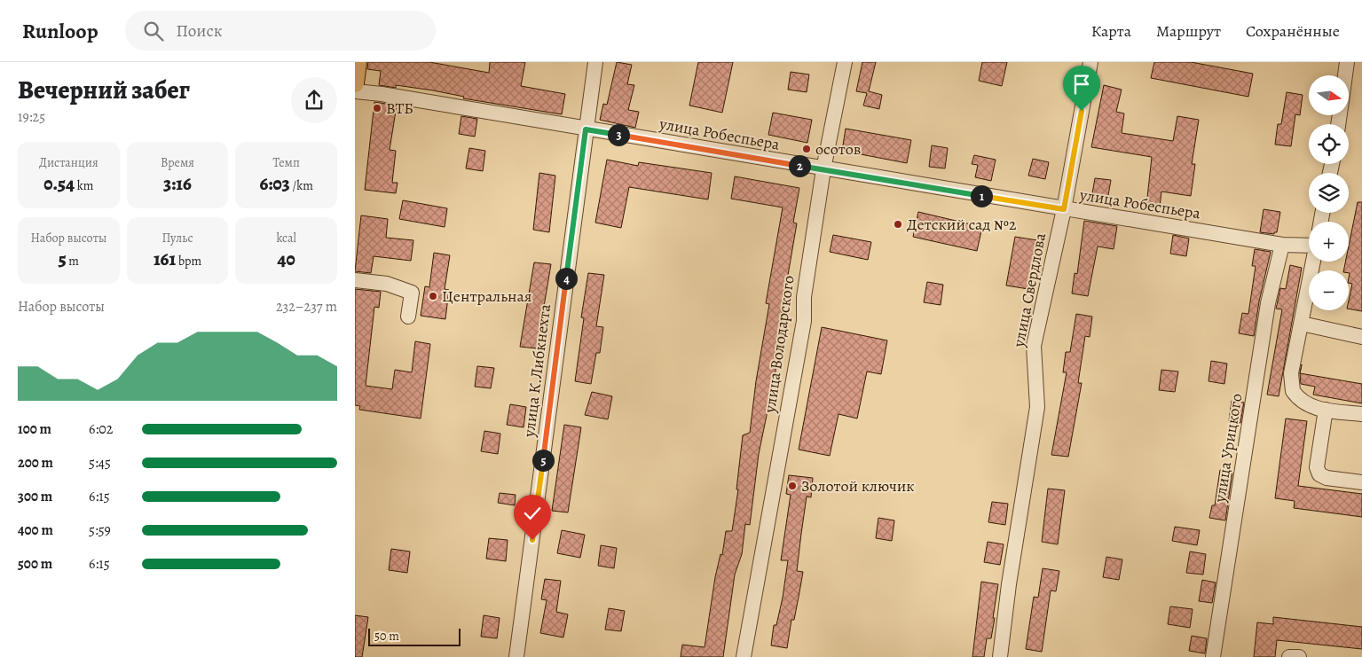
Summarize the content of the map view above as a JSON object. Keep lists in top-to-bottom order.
{
  "streets": {
    "street": [
      "улица Робеспьера",
      "улица Свердлова",
      "улица Володарского",
      "улица К.Либкнехта",
      "улица Урицкого"
    ]
  },
  "crossings": [
    ["улица Робеспьера", "улица Свердлова"],
    ["улица Робеспьера", "улица Володарского"],
    ["улица Робеспьера", "улица К.Либкнехта"],
    ["улица Робеспьера", "улица Урицкого"]
  ],
  "places": [
    "ВТБ",
    "осотов",
    "Детский сад №2",
    "Центральная",
    "Золотой ключик"
  ],
  "scale_bar": "50 m",
  "north": "right",
  "page": {
    "header": "Runloop",
    "search": "Поиск",
    "nav": ["Карта", "Маршрут", "Сохранённые"],
    "heading": ["Вечерний забег", "19:25"],
    "map_buttons": ["+", "−"],
    "pins": [
      "3",
      "2",
      "1",
      "4",
      "5"
    ],
    "stats": [
      ["Дистанция", "0.54 km"],
      ["Время", "3:16"],
      ["Темп", "6:03 /km"],
      ["Набор высоты", "5 m"],
      ["Пульс", "161 bpm"],
      ["kcal", "40"]
    ],
    "chart": ["Набор высоты", "232–237 m"],
    "list": [
      {
        "name": "100 m",
        "note": "6:02"
      },
      {
        "name": "200 m",
        "note": "5:45"
      },
      {
        "name": "300 m",
        "note": "6:15"
      },
      {
        "name": "400 m",
        "note": "5:59"
      },
      {
        "name": "500 m",
        "note": "6:15"
      }
    ],
    "scale": "50 m"
  }
}
